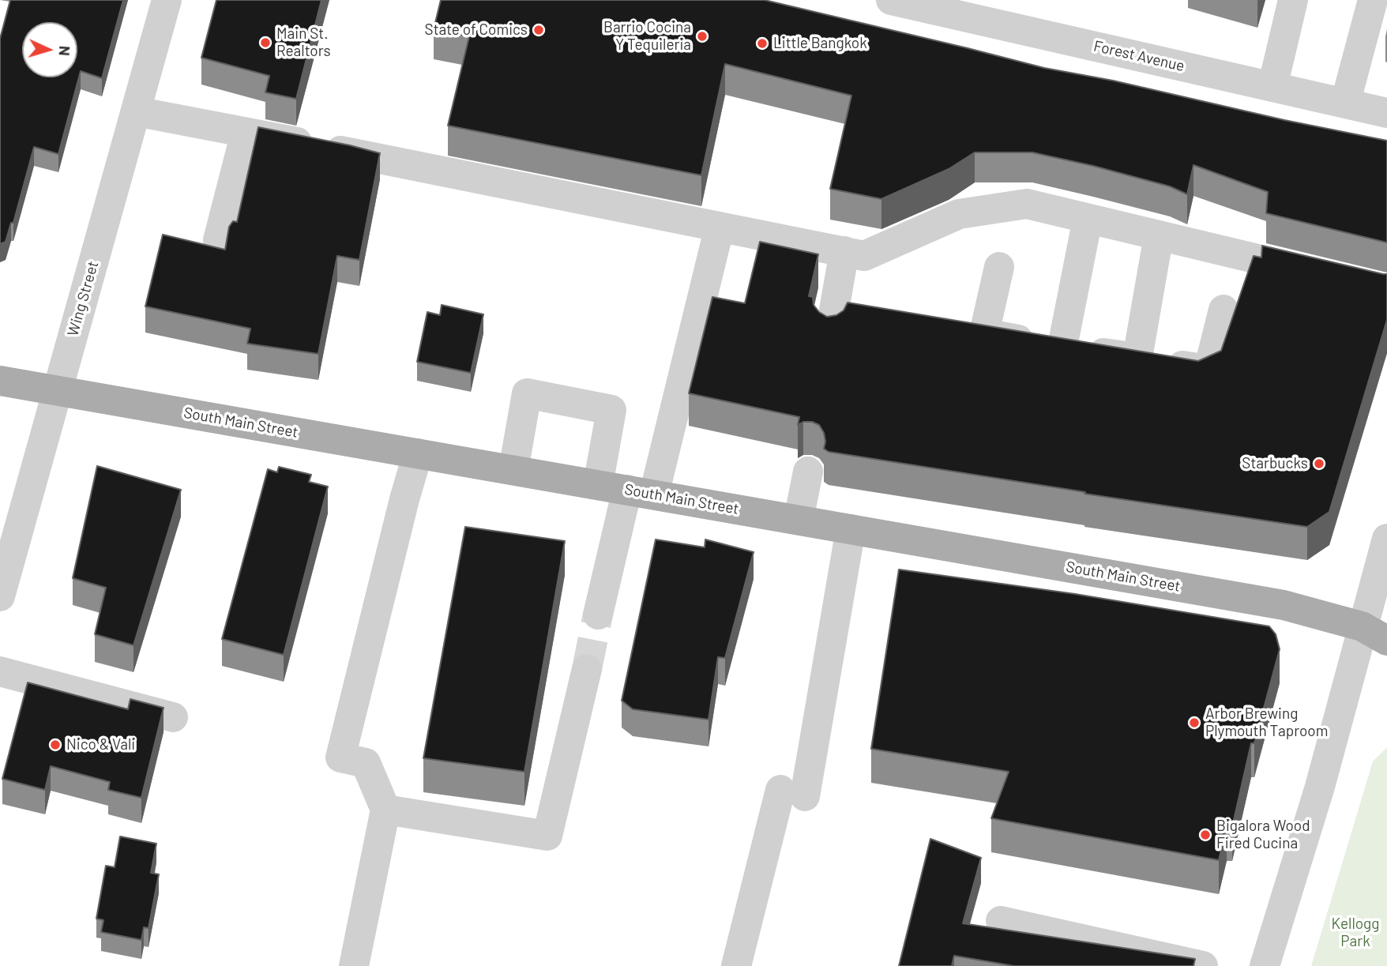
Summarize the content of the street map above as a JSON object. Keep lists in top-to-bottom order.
{
  "streets": {
    "main road": ["South Main Street"],
    "street": ["Forest Avenue", "Wing Street"]
  },
  "crossings": [
    ["Wing Street", "South Main Street"]
  ],
  "parks": ["Kellogg Park"],
  "places": [
    "State of Comics",
    "Barrio Cocina Y Tequileria",
    "Main St. Realtors",
    "Little Bangkok",
    "Starbucks",
    "Arbor Brewing Plymouth Taproom",
    "Nico & Vali",
    "Bigalora Wood Fired Cucina"
  ],
  "north": "right"
}
